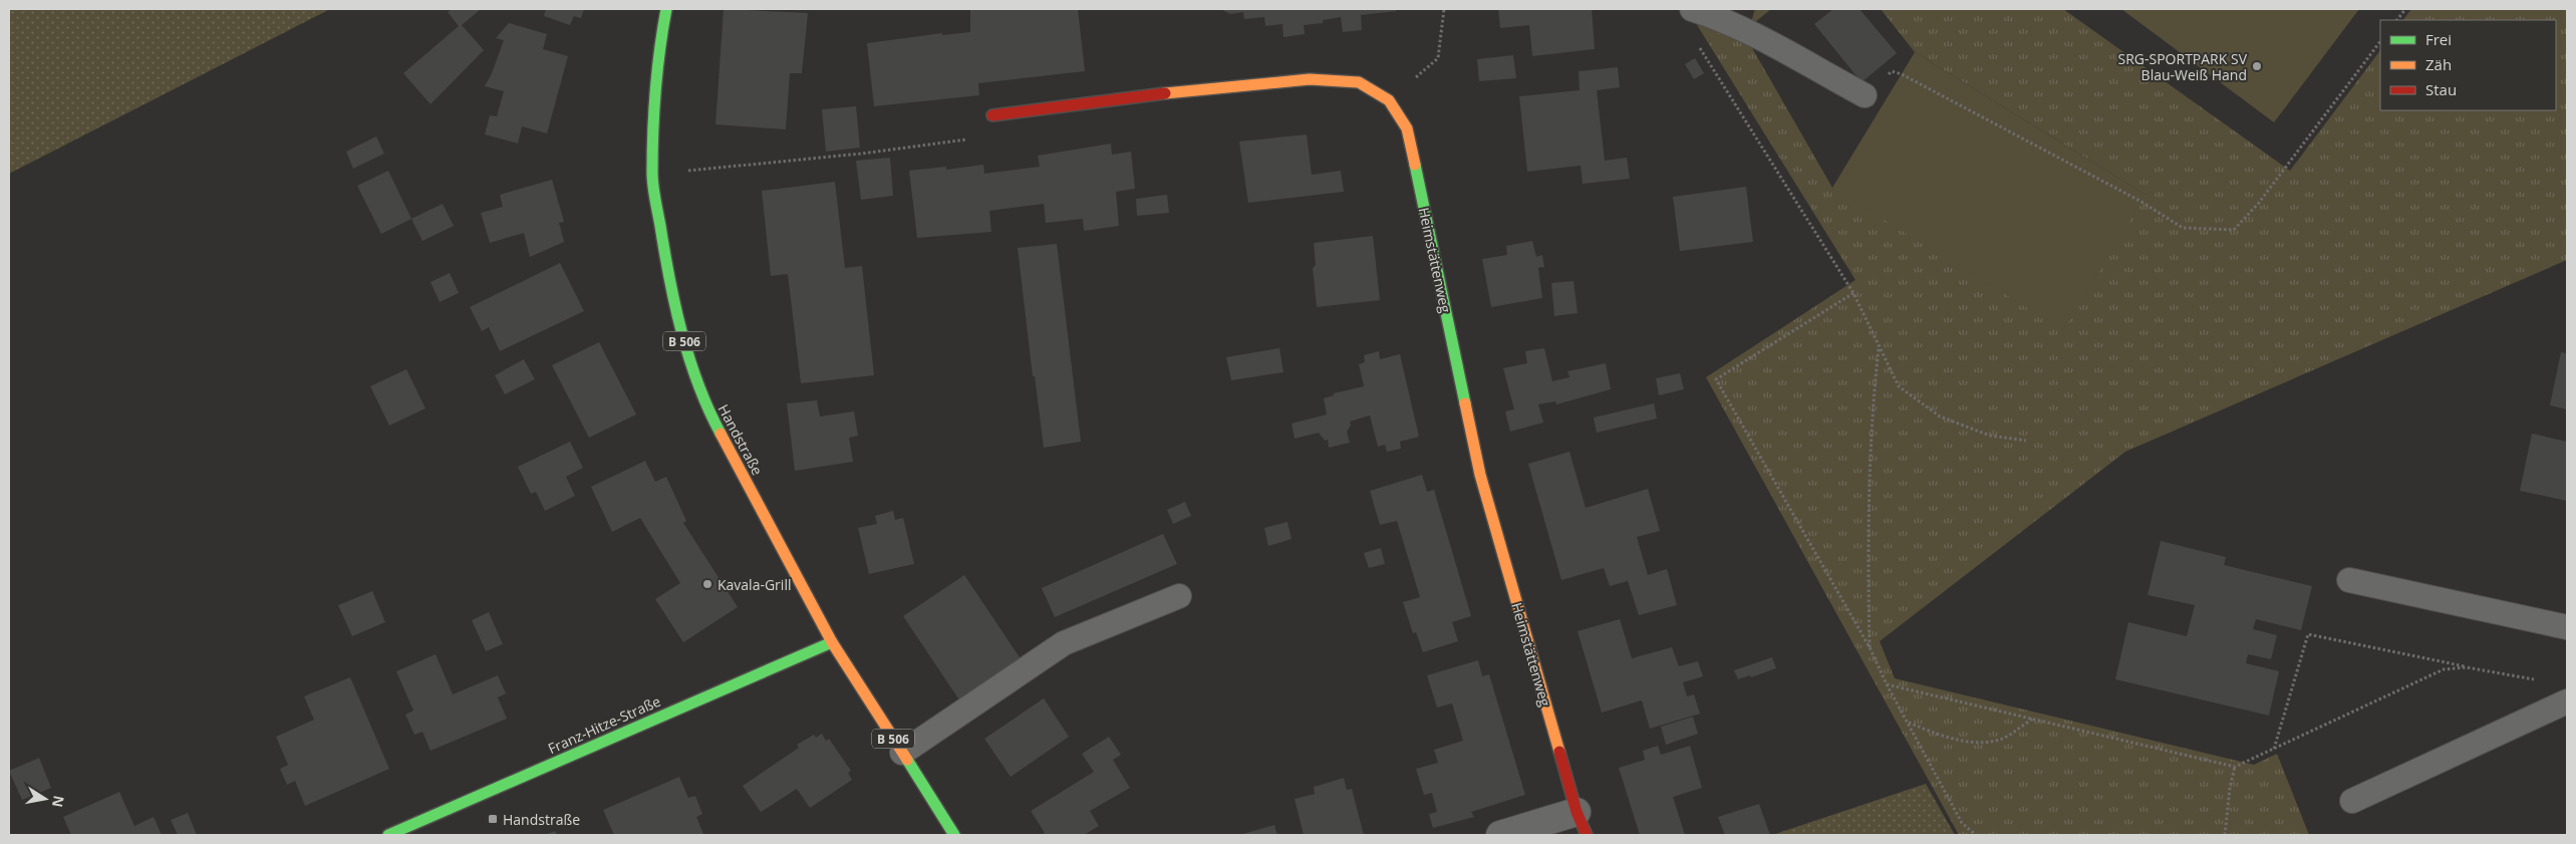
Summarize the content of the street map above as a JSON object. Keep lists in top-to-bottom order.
{
  "streets": {
    "street": [
      "Heimstättenweg",
      "B 506",
      "Handstraße",
      "Franz-Hitze-Straße"
    ]
  },
  "crossings": [
    ["Handstraße", "Franz-Hitze-Straße"]
  ],
  "places": {
    "other": ["SRG-SPORTPARK SV Blau-Weiß Hand", "Kavala-Grill"],
    "transit": ["Handstraße"]
  },
  "legend": ["Frei", "Zäh", "Stau"],
  "north": "right"
}
